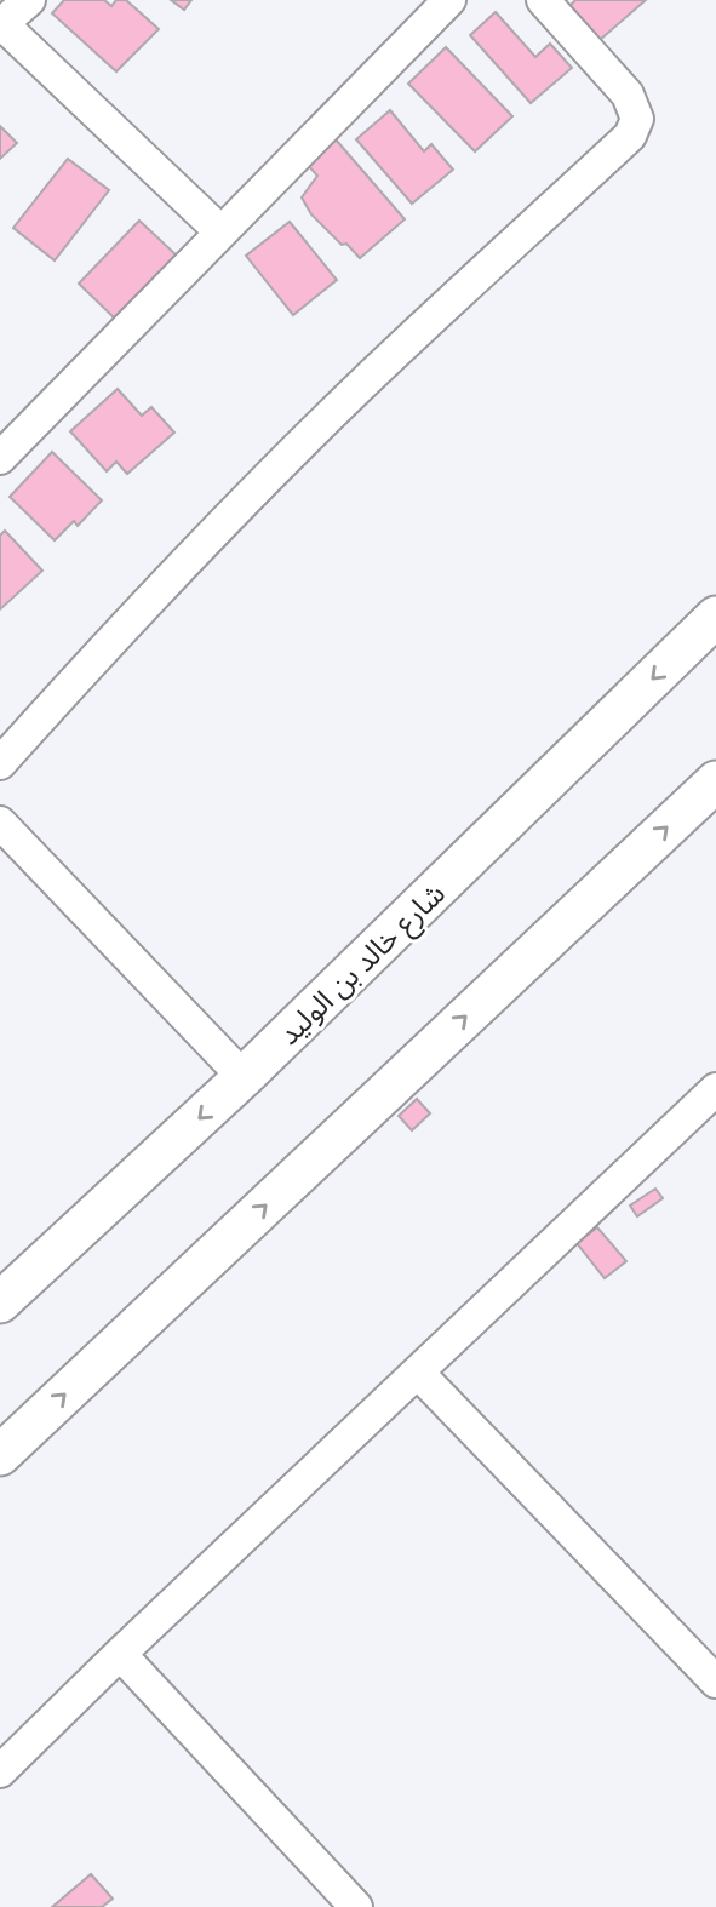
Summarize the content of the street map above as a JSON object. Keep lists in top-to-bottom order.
{
  "streets": {
    "main road": ["شارع خالد بن الوليد"]
  }
}
